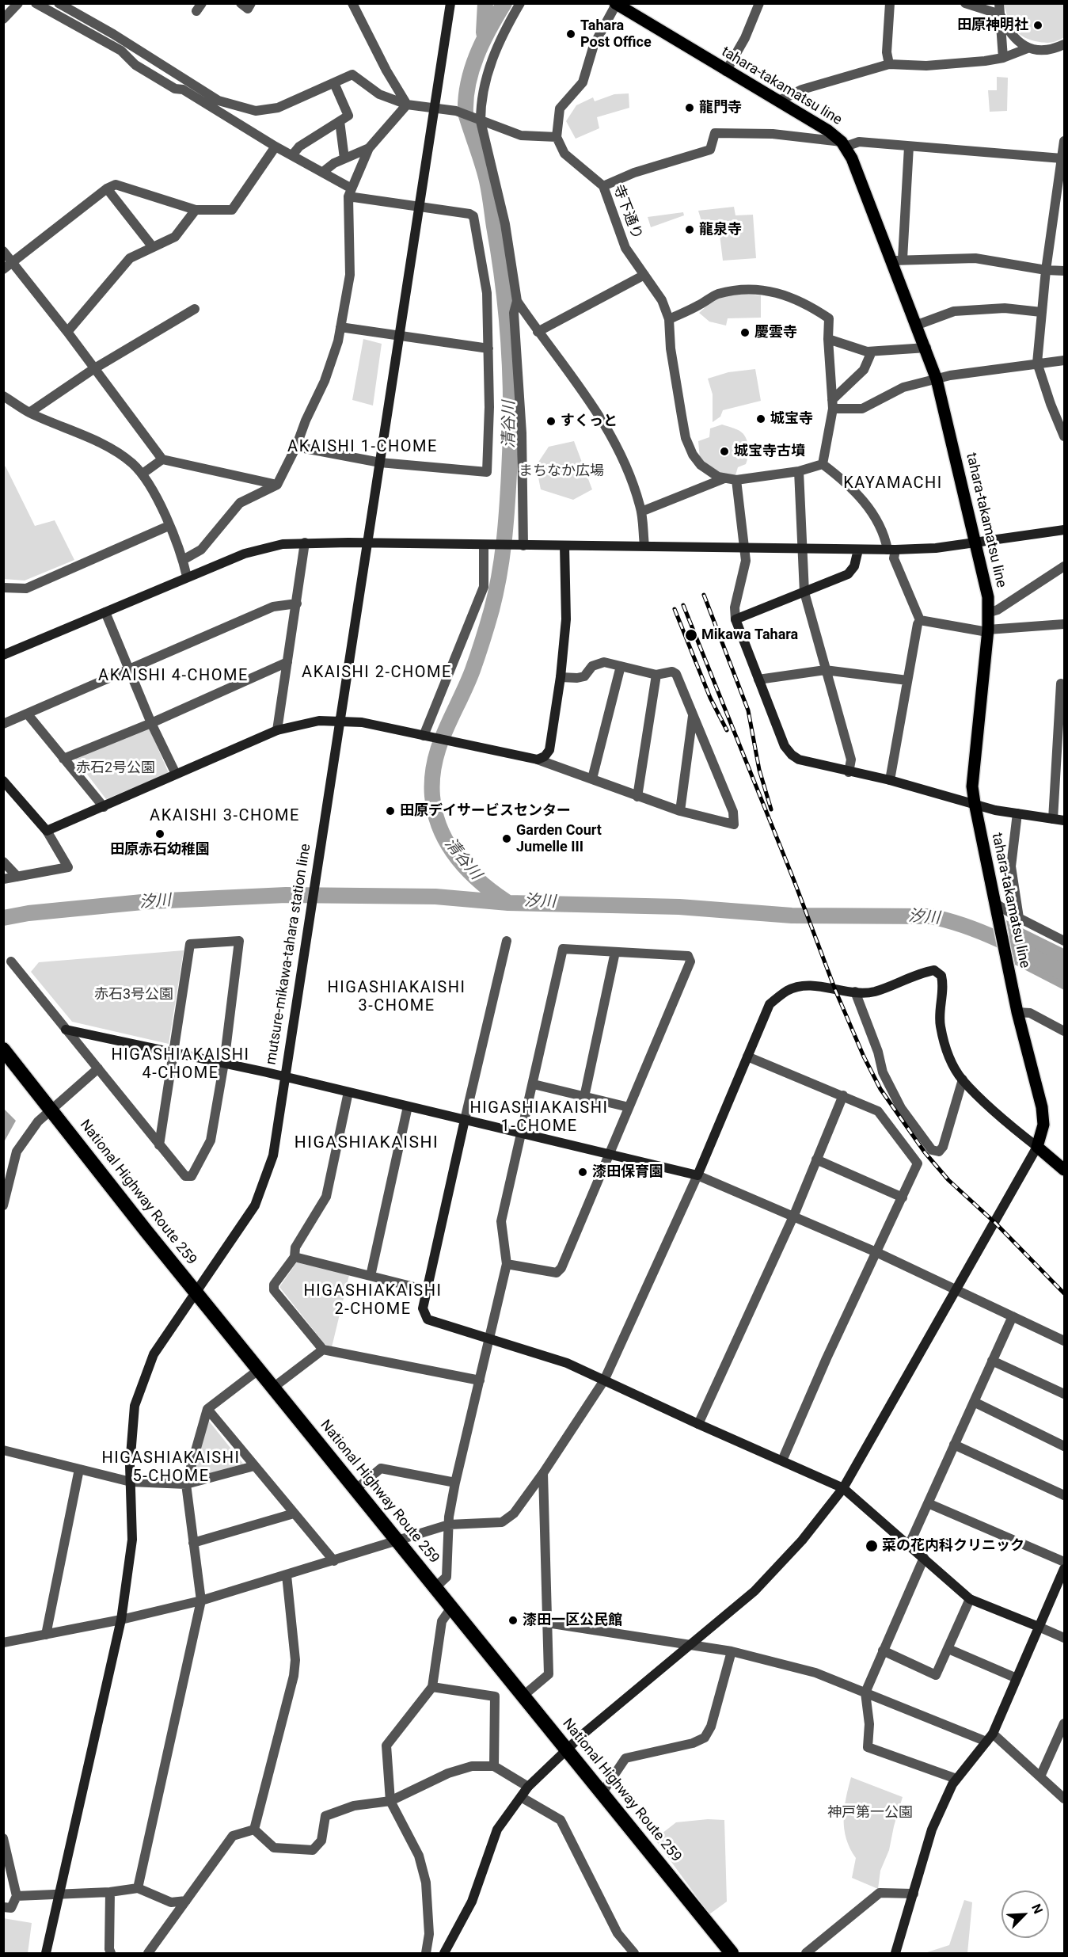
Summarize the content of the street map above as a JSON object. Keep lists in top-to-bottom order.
{
  "streets": {
    "highway": ["National Highway Route 259"],
    "main road": ["tahara-takamatsu line"],
    "street": ["寺下通り", "mutsure-mikawa-tahara station line"]
  },
  "crossings": [
    ["mutsure-mikawa-tahara station line", "National Highway Route 259"]
  ],
  "districts": [
    "AKAISHI 1-CHOME",
    "KAYAMACHI",
    "AKAISHI 2-CHOME",
    "AKAISHI 4-CHOME",
    "AKAISHI 3-CHOME",
    "HIGASHIAKAISHI 3-CHOME",
    "HIGASHIAKAISHI 4-CHOME",
    "HIGASHIAKAISHI 1-CHOME",
    "HIGASHIAKAISHI",
    "HIGASHIAKAISHI 2-CHOME",
    "HIGASHIAKAISHI 5-CHOME"
  ],
  "water": ["清谷川", "汐川"],
  "parks": [
    "まちなか広場",
    "赤石2号公園",
    "赤石3号公園",
    "神戸第一公園"
  ],
  "places": [
    "田原神明社",
    "Tahara Post Office",
    "龍門寺",
    "龍泉寺",
    "慶雲寺",
    "城宝寺",
    "すくっと",
    "城宝寺古墳",
    "Mikawa Tahara",
    "田原デイサービスセンター",
    "田原赤石幼稚園",
    "Garden Court Jumelle III",
    "漆田保育園",
    "菜の花内科クリニック",
    "漆田一区公民館"
  ],
  "north": "top right"
}
